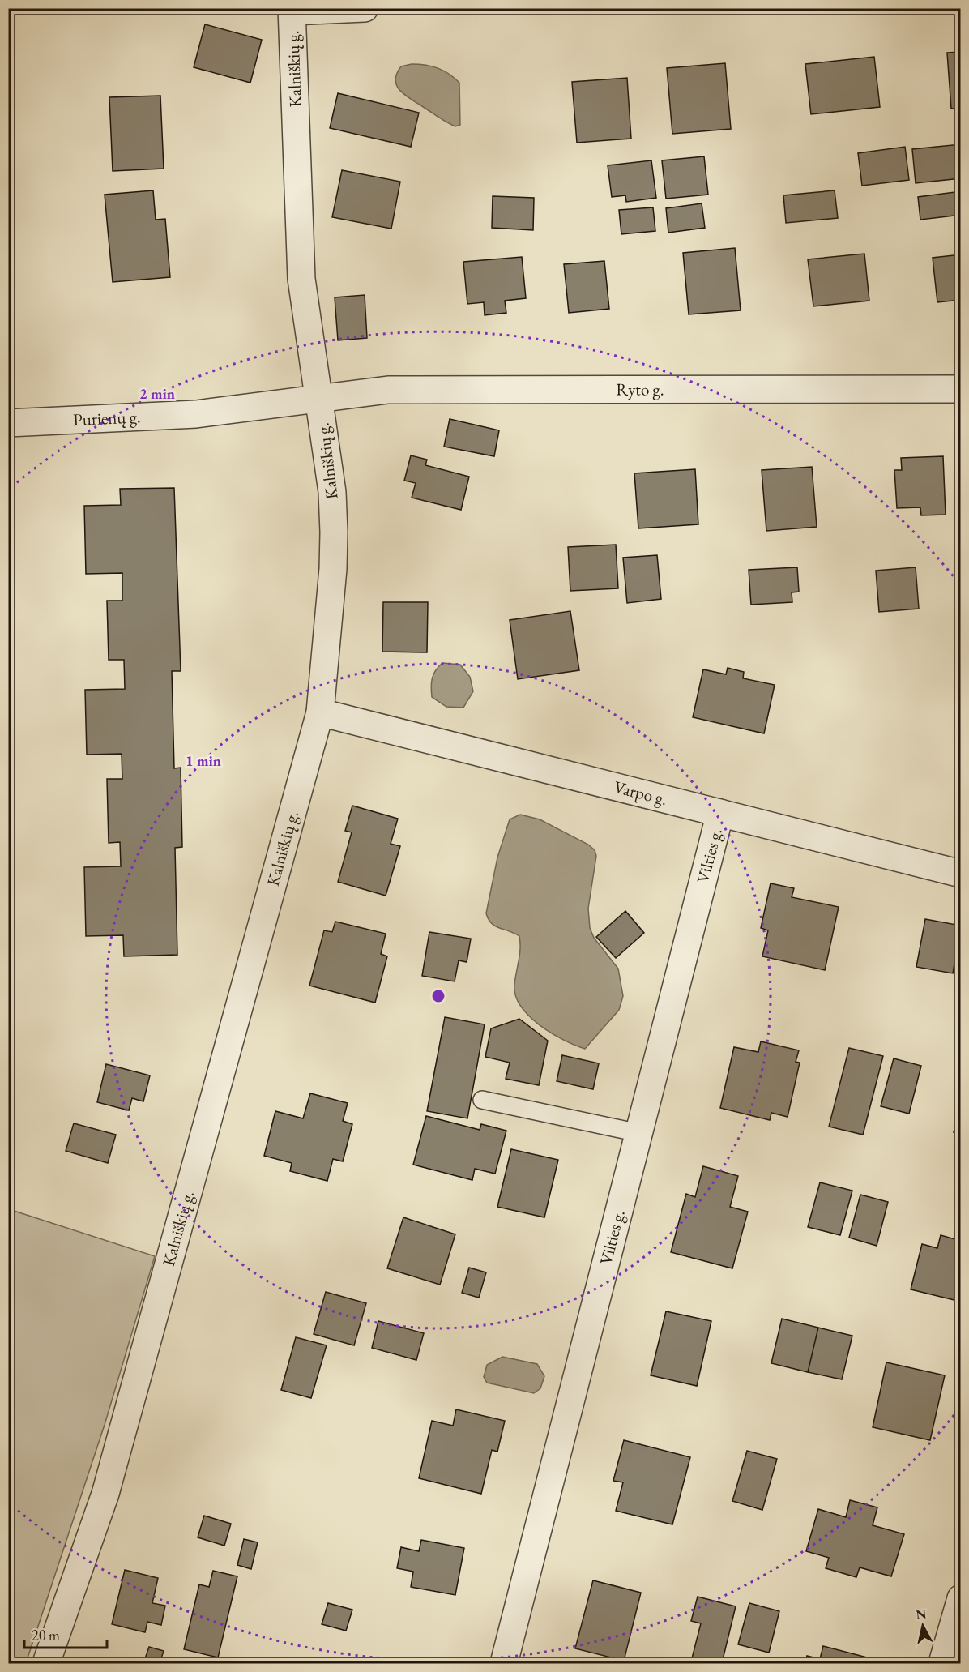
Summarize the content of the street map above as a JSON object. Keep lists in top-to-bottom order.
{
  "streets": {
    "street": [
      "Kalniškių g.",
      "Ryto g.",
      "Purienų g.",
      "Varpo g.",
      "Vilties g."
    ]
  },
  "crossings": [
    ["Kalniškių g.", "Ryto g."],
    ["Kalniškių g.", "Purienų g."],
    ["Kalniškių g.", "Varpo g."],
    ["Ryto g.", "Purienų g."],
    ["Varpo g.", "Vilties g."]
  ],
  "scale_bar": "20 m",
  "north": "top",
  "rings": ["2 min", "1 min"]
}
